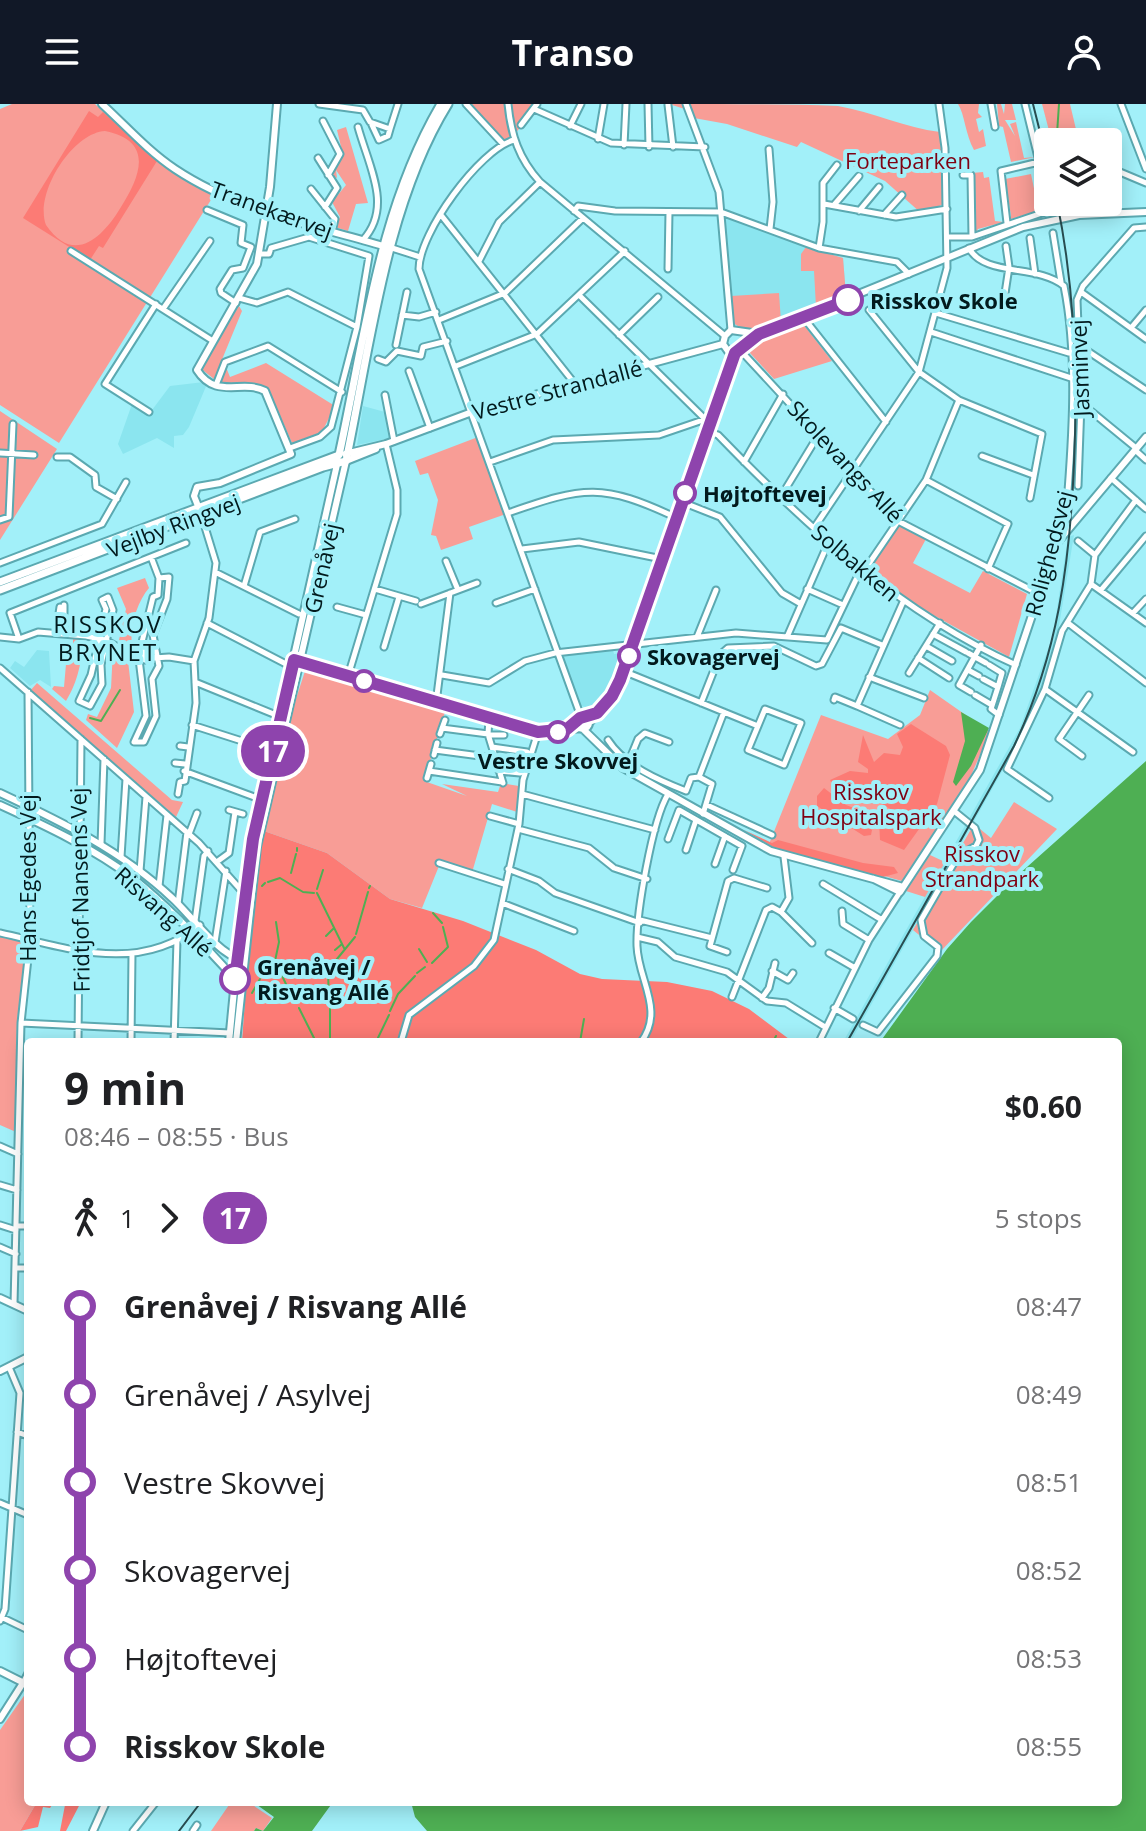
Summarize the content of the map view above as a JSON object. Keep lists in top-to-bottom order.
{
  "streets": {
    "main road": ["Vejlby Ringvej", "Grenåvej"],
    "street": [
      "Tranekærvej",
      "Jasminvej",
      "Vestre Strandallé",
      "Skolevangs Allé",
      "Rolighedsvej",
      "Solbakken",
      "Hans Egedes Vej",
      "Fridtjof Nansens Vej",
      "Risvang Allé"
    ]
  },
  "crossings": [
    ["Tranekærvej", "Grenåvej"],
    ["Vestre Strandallé", "Vejlby Ringvej"],
    ["Vestre Strandallé", "Solbakken"],
    ["Vestre Strandallé", "Grenåvej"],
    ["Skolevangs Allé", "Rolighedsvej"],
    ["Vejlby Ringvej", "Grenåvej"],
    ["Rolighedsvej", "Solbakken"],
    ["Grenåvej", "Risvang Allé"],
    ["Hans Egedes Vej", "Risvang Allé"],
    ["Fridtjof Nansens Vej", "Risvang Allé"]
  ],
  "districts": ["RISSKOV BRYNET"],
  "parks": ["Forteparken", "Risskov Hospitalspark", "Risskov Strandpark"],
  "places": [
    "Risskov Skole",
    "Højtoftevej",
    "Skovagervej",
    "Vestre Skovvej",
    "Grenåvej / Risvang Allé"
  ],
  "lines": ["bus line 17"],
  "page": {
    "header": "Transo",
    "on_map": "17",
    "heading": ["9 min", "08:46 – 08:55 · Bus", "$0.60"],
    "legs": ["1", "17", "5 stops"],
    "list": [
      {
        "name": "Grenåvej / Risvang Allé",
        "value": "08:47"
      },
      {
        "name": "Grenåvej / Asylvej",
        "value": "08:49"
      },
      {
        "name": "Vestre Skovvej",
        "value": "08:51"
      },
      {
        "name": "Skovagervej",
        "value": "08:52"
      },
      {
        "name": "Højtoftevej",
        "value": "08:53"
      },
      {
        "name": "Risskov Skole",
        "value": "08:55"
      }
    ]
  }
}
